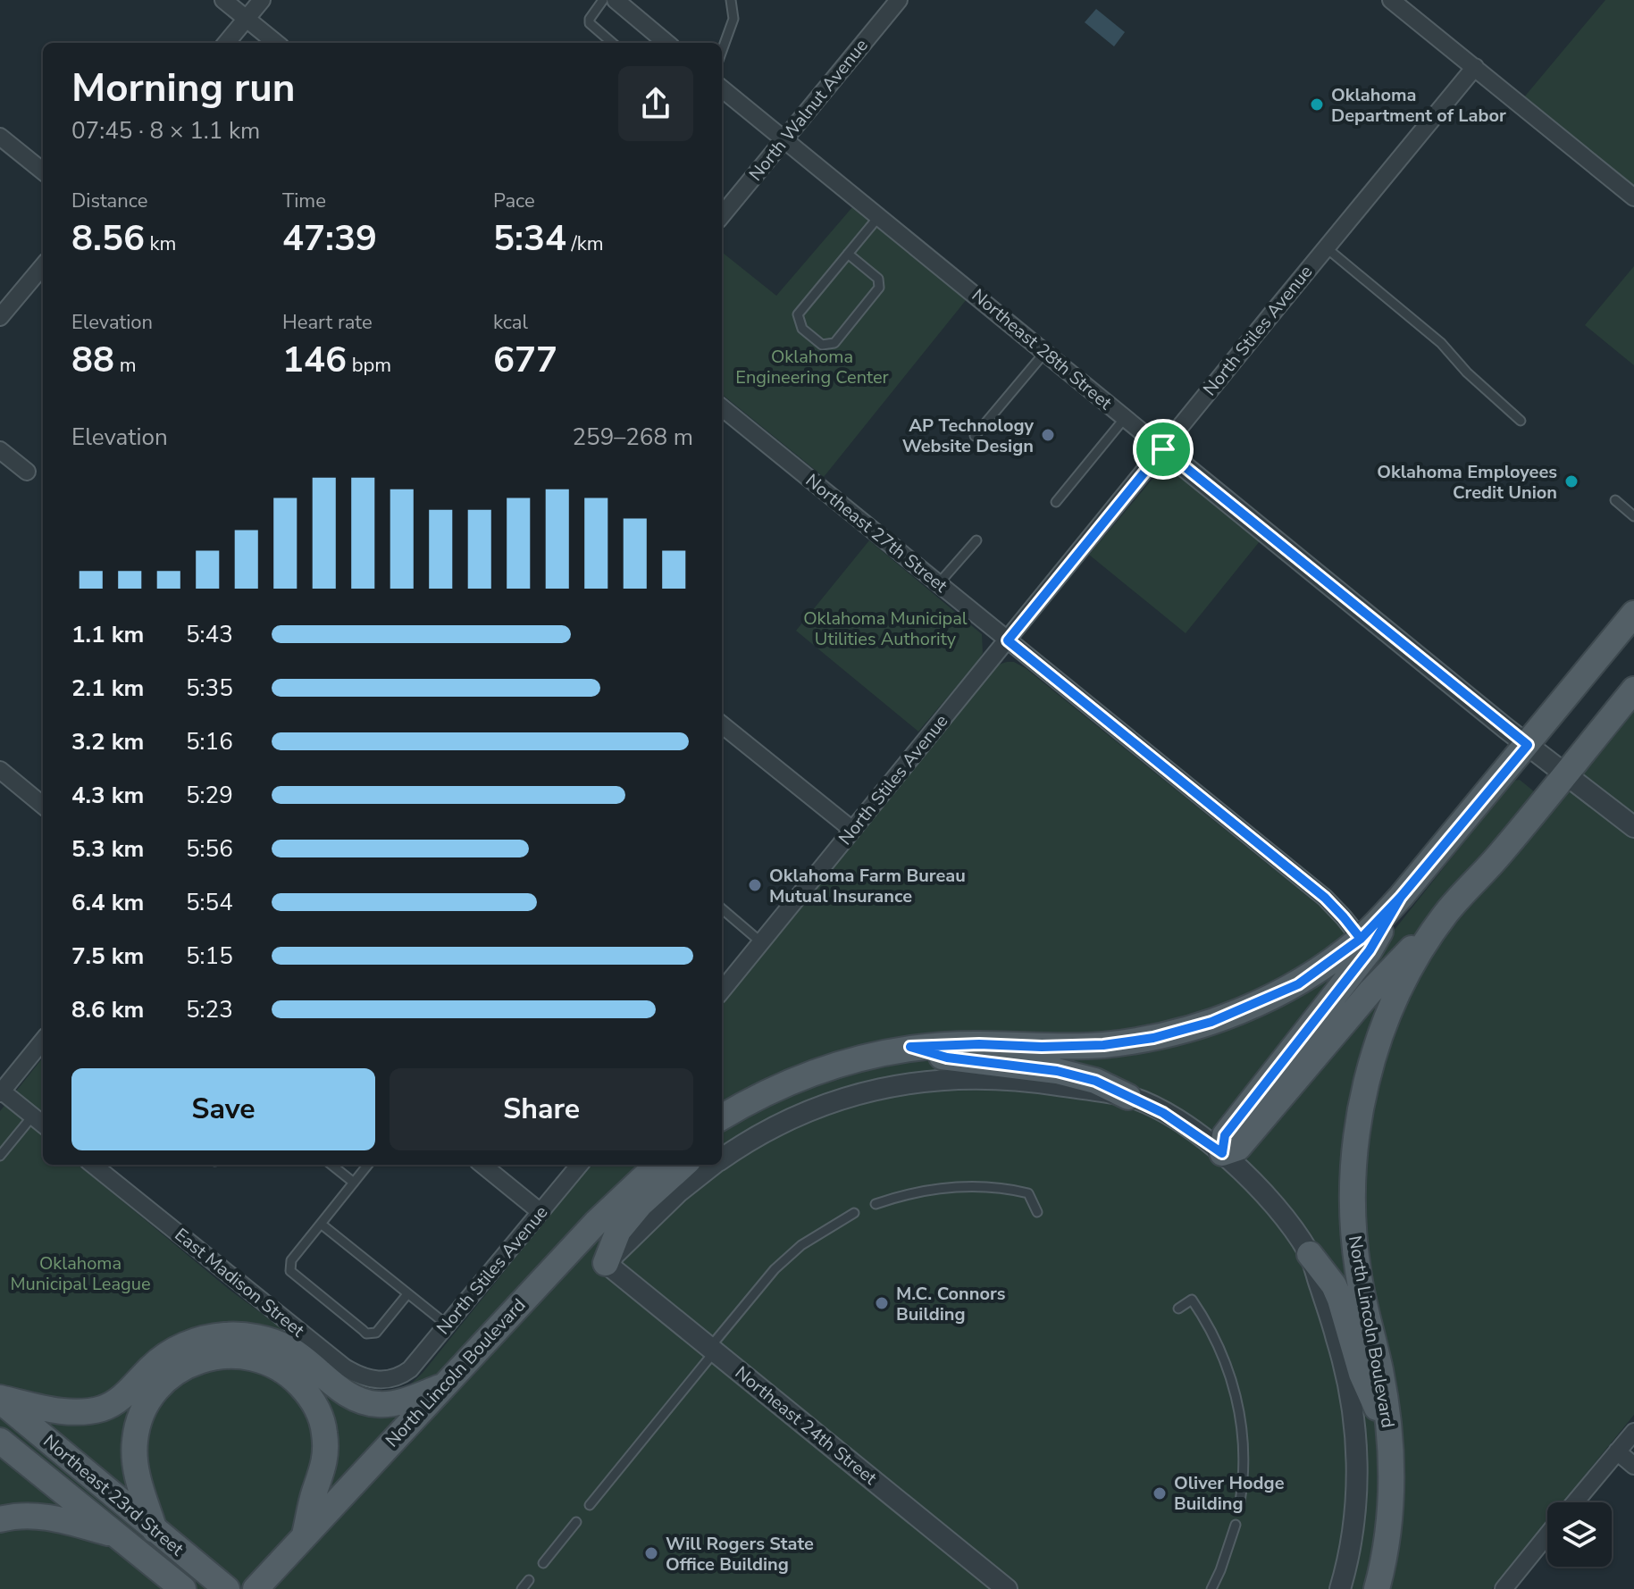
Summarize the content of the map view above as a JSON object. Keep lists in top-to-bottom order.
{
  "streets": {
    "main road": ["North Lincoln Boulevard", "Northeast 23rd Street"],
    "street": [
      "North Walnut Avenue",
      "North Stiles Avenue",
      "Northeast 28th Street",
      "Northeast 27th Street",
      "East Madison Street",
      "Northeast 24th Street"
    ]
  },
  "crossings": [
    ["North Walnut Avenue", "Northeast 28th Street"],
    ["North Stiles Avenue", "Northeast 28th Street"],
    ["North Stiles Avenue", "Northeast 27th Street"],
    ["North Stiles Avenue", "East Madison Street"],
    ["Northeast 28th Street", "North Lincoln Boulevard"]
  ],
  "parks": ["Oklahoma Engineering Center", "Oklahoma Municipal Utilities Authority", "Oklahoma Municipal League"],
  "places": [
    "Oklahoma Department of Labor",
    "AP Technology Website Design",
    "Oklahoma Employees Credit Union",
    "Oklahoma Farm Bureau Mutual Insurance",
    "M.C. Connors Building",
    "Oliver Hodge Building",
    "Will Rogers State Office Building"
  ],
  "page": {
    "heading": ["Morning run", "07:45 · 8 × 1.1 km"],
    "stats": [
      ["Distance", "8.56 km"],
      ["Time", "47:39"],
      ["Pace", "5:34 /km"],
      ["Elevation", "88 m"],
      ["Heart rate", "146 bpm"],
      ["kcal", "677"]
    ],
    "chart": ["Elevation", "259–268 m"],
    "list": [
      {
        "name": "1.1 km",
        "note": "5:43"
      },
      {
        "name": "2.1 km",
        "note": "5:35"
      },
      {
        "name": "3.2 km",
        "note": "5:16"
      },
      {
        "name": "4.3 km",
        "note": "5:29"
      },
      {
        "name": "5.3 km",
        "note": "5:56"
      },
      {
        "name": "6.4 km",
        "note": "5:54"
      },
      {
        "name": "7.5 km",
        "note": "5:15"
      },
      {
        "name": "8.6 km",
        "note": "5:23"
      }
    ],
    "buttons": ["Save", "Share"]
  }
}
